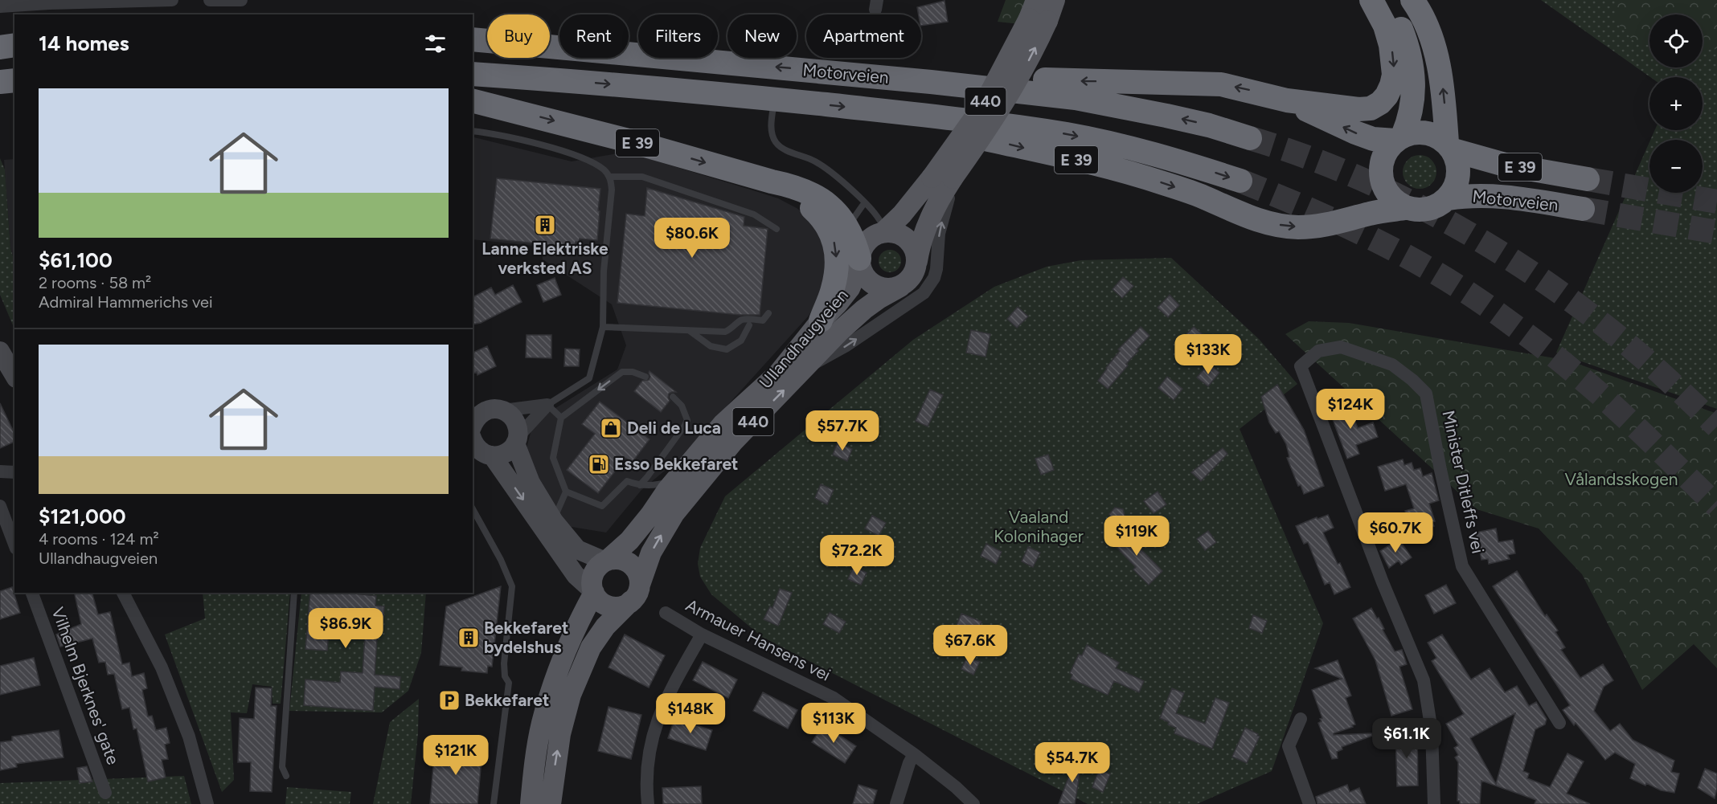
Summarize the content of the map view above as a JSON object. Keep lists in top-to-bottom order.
{
  "streets": {
    "highway": ["Motorveien", "E 39"],
    "main road": ["440", "Ullandhaugveien"],
    "street": ["Minister Ditleffs vei", "Armauer Hansens vei", "Vilhelm Bjerknes' gate"]
  },
  "crossings": [
    ["Motorveien", "E 39"],
    ["440", "E 39"],
    ["440", "Ullandhaugveien"],
    ["E 39", "Ullandhaugveien"]
  ],
  "one_way": ["Ullandhaugveien"],
  "parks": ["Vålandsskogen", "Vaaland Kolonihager"],
  "places": {
    "building": ["Lanne Elektriske verksted AS", "Bekkefaret bydelshus"],
    "shop": ["Deli de Luca"],
    "fuel station": ["Esso Bekkefaret"],
    "parking": ["Bekkefaret"]
  },
  "page": {
    "map_buttons": ["+", "−"],
    "chip": [
      "Buy",
      "Rent",
      "Filters",
      "New",
      "Apartment"
    ],
    "heading": "14 homes",
    "list": [
      {
        "name": "$61,100",
        "note": "2 rooms · 58 m² · Admiral Hammerichs vei"
      },
      {
        "name": "$121,000",
        "note": "4 rooms · 124 m² · Ullandhaugveien"
      }
    ],
    "price": [
      "$80.6K",
      "$133K",
      "$124K",
      "$57.7K",
      "$60.7K",
      "$119K",
      "$72.2K",
      "$86.9K",
      "$67.6K",
      "$148K",
      "$113K",
      "$61.1K",
      "$121K",
      "$54.7K"
    ]
  }
}
